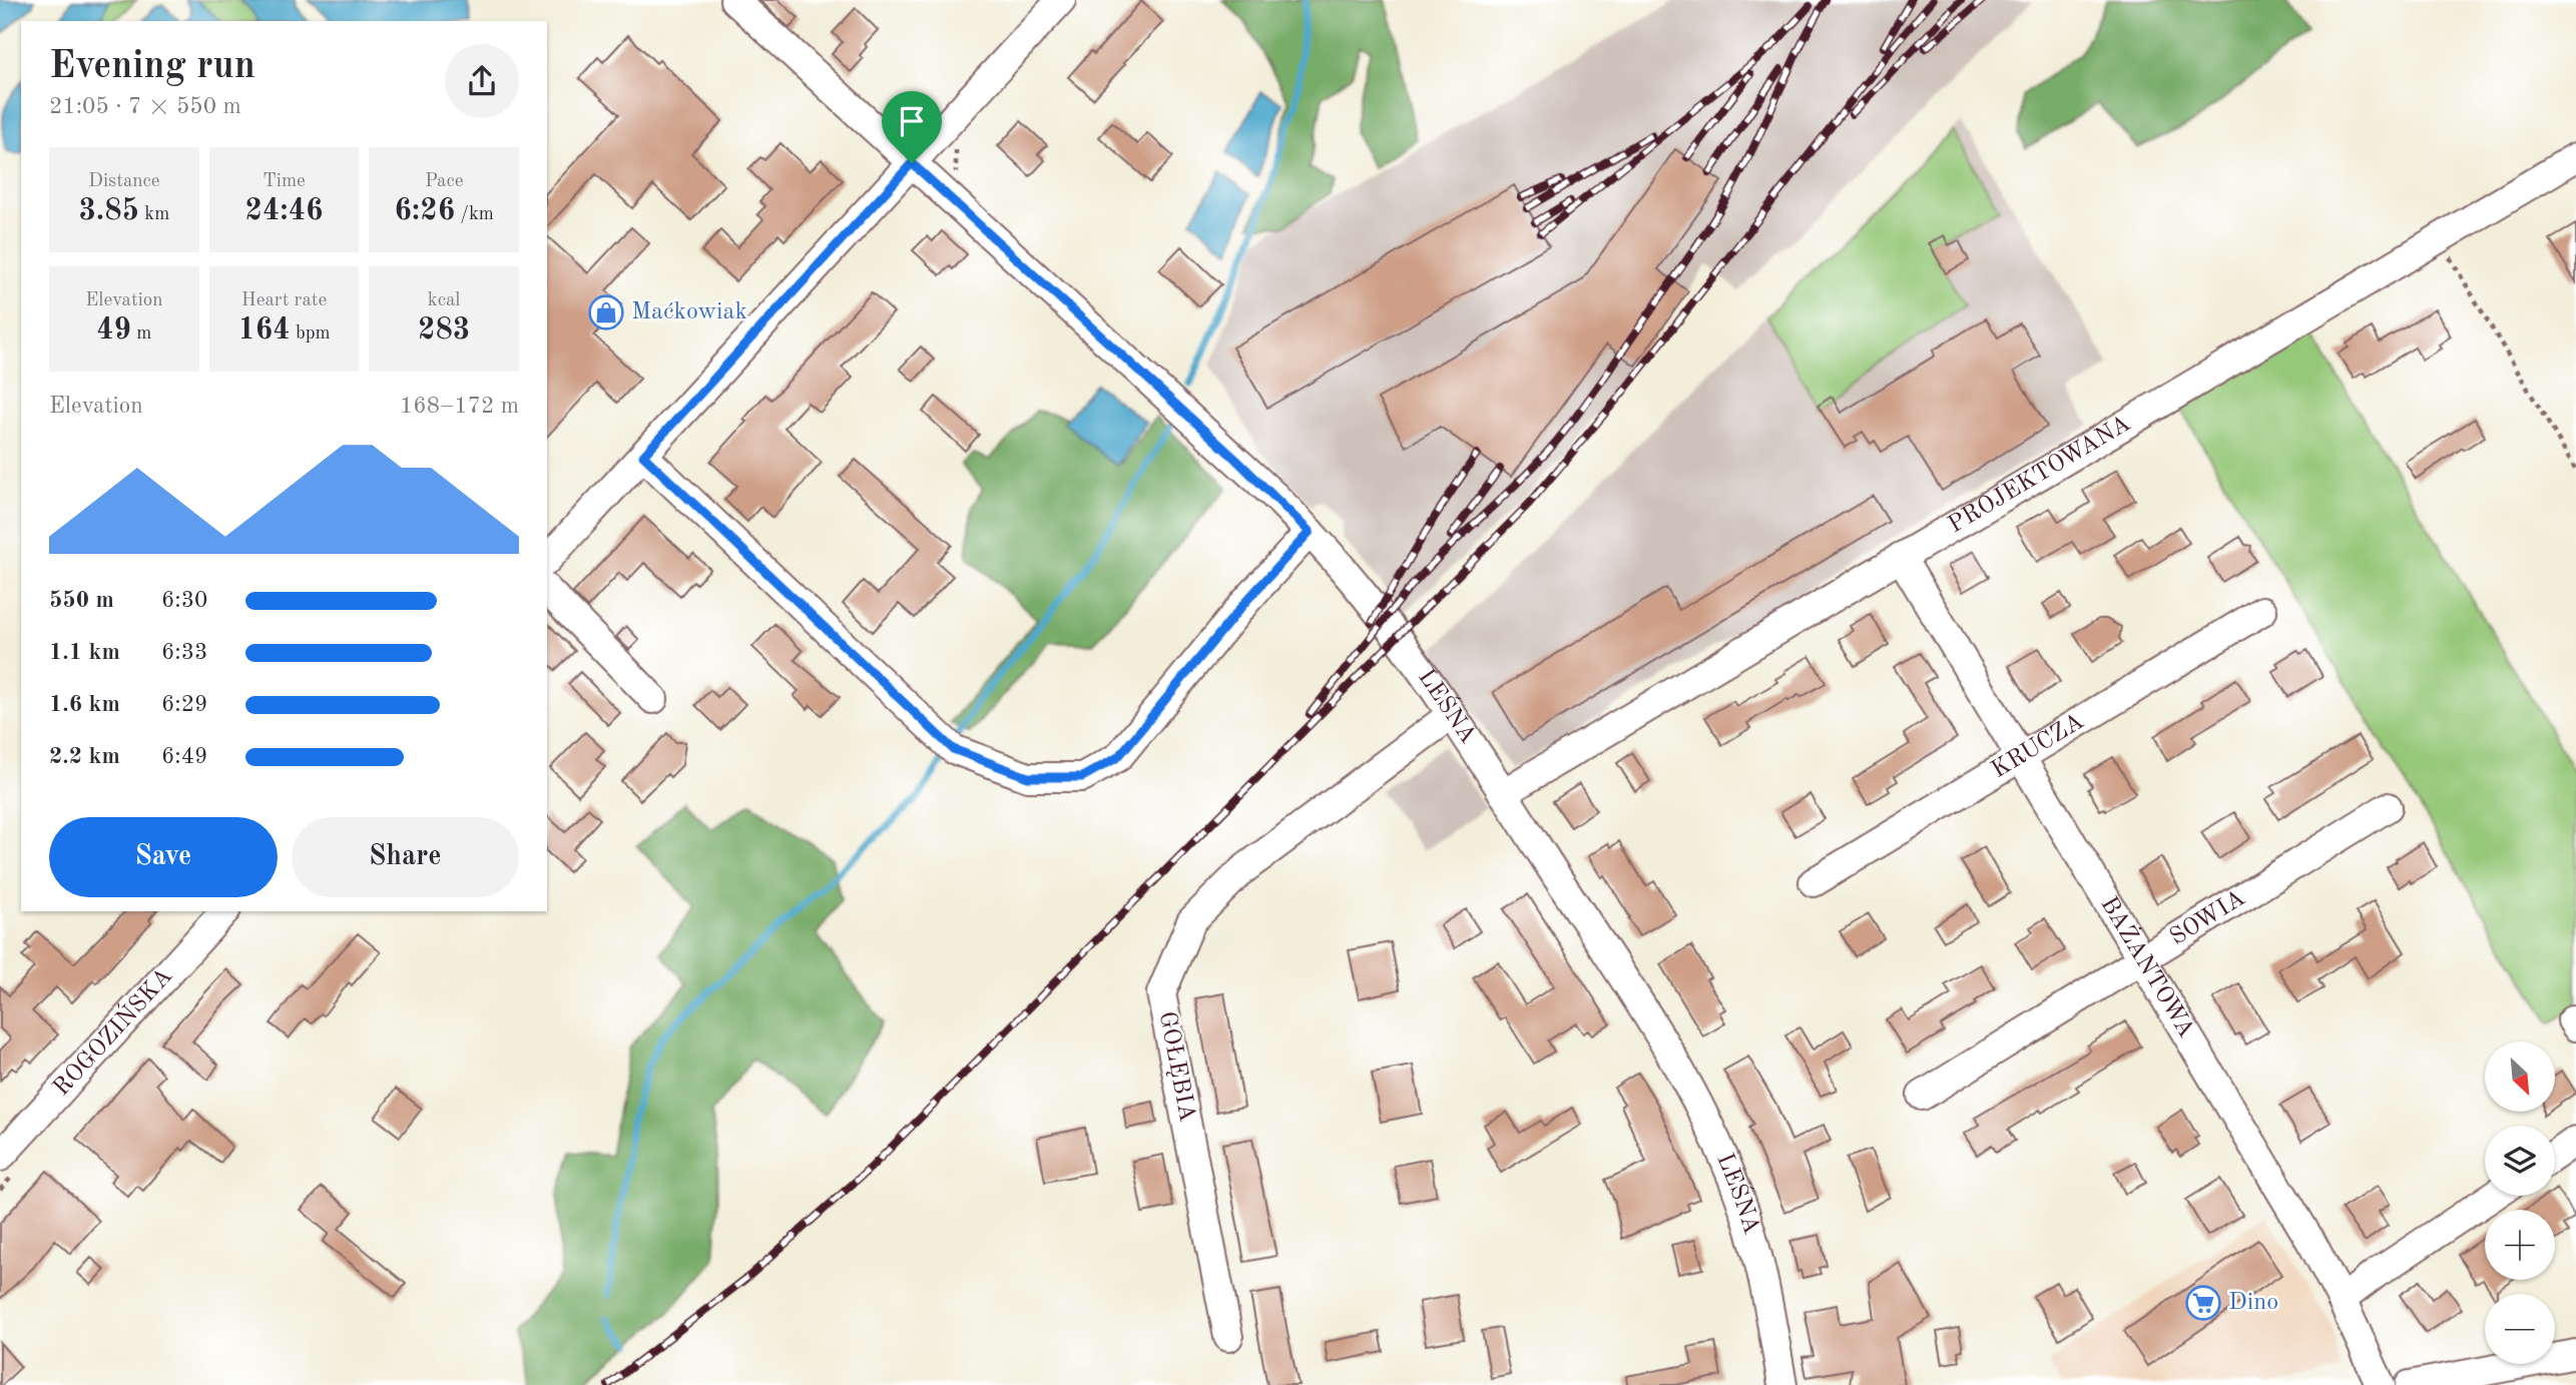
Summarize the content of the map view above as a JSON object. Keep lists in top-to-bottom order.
{
  "streets": {
    "street": [
      "PROJEKTOWANA",
      "LEŚNA",
      "KRUCZA",
      "SOWIA",
      "BAŻANTOWA",
      "ROGOZIŃSKA",
      "GOŁĘBIA"
    ]
  },
  "crossings": [
    ["PROJEKTOWANA", "LEŚNA"],
    ["PROJEKTOWANA", "BAŻANTOWA"],
    ["LEŚNA", "GOŁĘBIA"],
    ["KRUCZA", "BAŻANTOWA"],
    ["SOWIA", "BAŻANTOWA"]
  ],
  "places": {
    "shop": ["Maćkowiak"],
    "supermarket": ["Dino"]
  },
  "north": "bottom right",
  "page": {
    "heading": ["Evening run", "21:05 · 7 × 550 m"],
    "stats": [
      ["Distance", "3.85 km"],
      ["Time", "24:46"],
      ["Pace", "6:26 /km"],
      ["Elevation", "49 m"],
      ["Heart rate", "164 bpm"],
      ["kcal", "283"]
    ],
    "chart": ["Elevation", "168–172 m"],
    "list": [
      {
        "name": "550 m",
        "note": "6:30"
      },
      {
        "name": "1.1 km",
        "note": "6:33"
      },
      {
        "name": "1.6 km",
        "note": "6:29"
      },
      {
        "name": "2.2 km",
        "note": "6:49"
      }
    ],
    "buttons": ["Save", "Share"],
    "map_buttons": ["+", "−"]
  }
}
